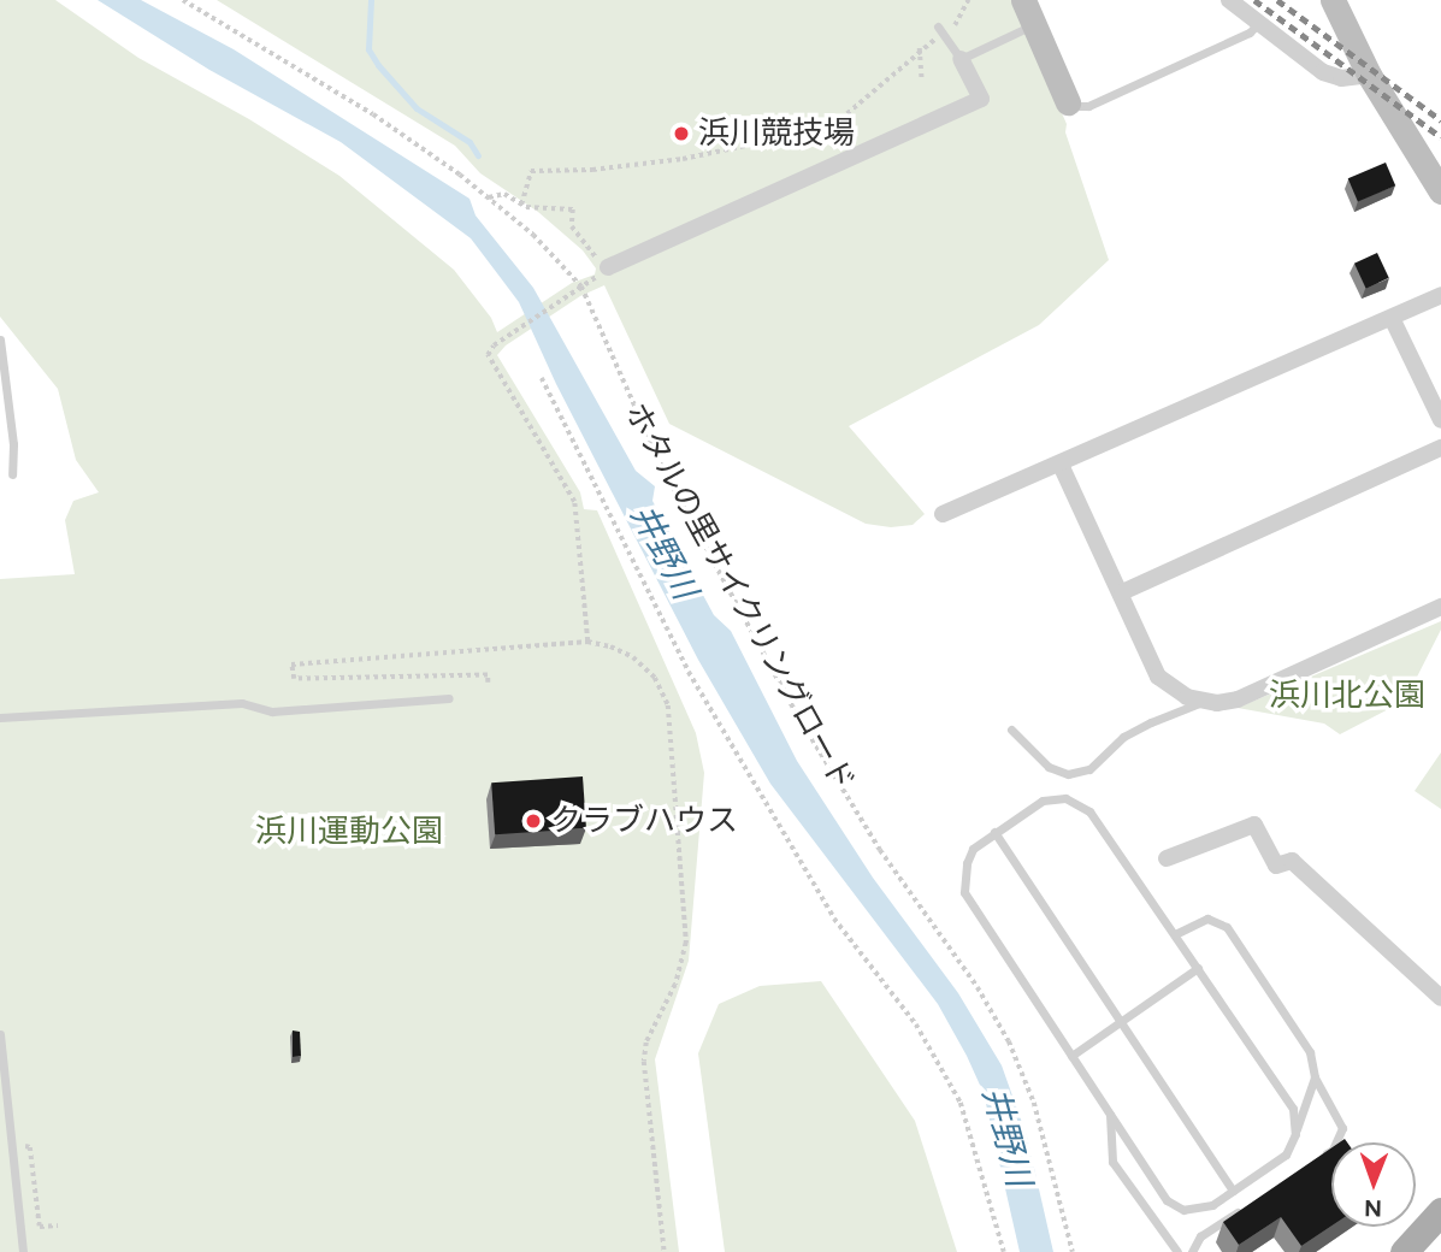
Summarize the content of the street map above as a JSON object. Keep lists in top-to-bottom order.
{
  "streets": {
    "path": ["ホタルの里サイクリングロード"]
  },
  "water": ["井野川"],
  "parks": ["浜川北公園", "浜川運動公園"],
  "places": ["浜川競技場", "クラブハウス"],
  "north": "bottom"
}
